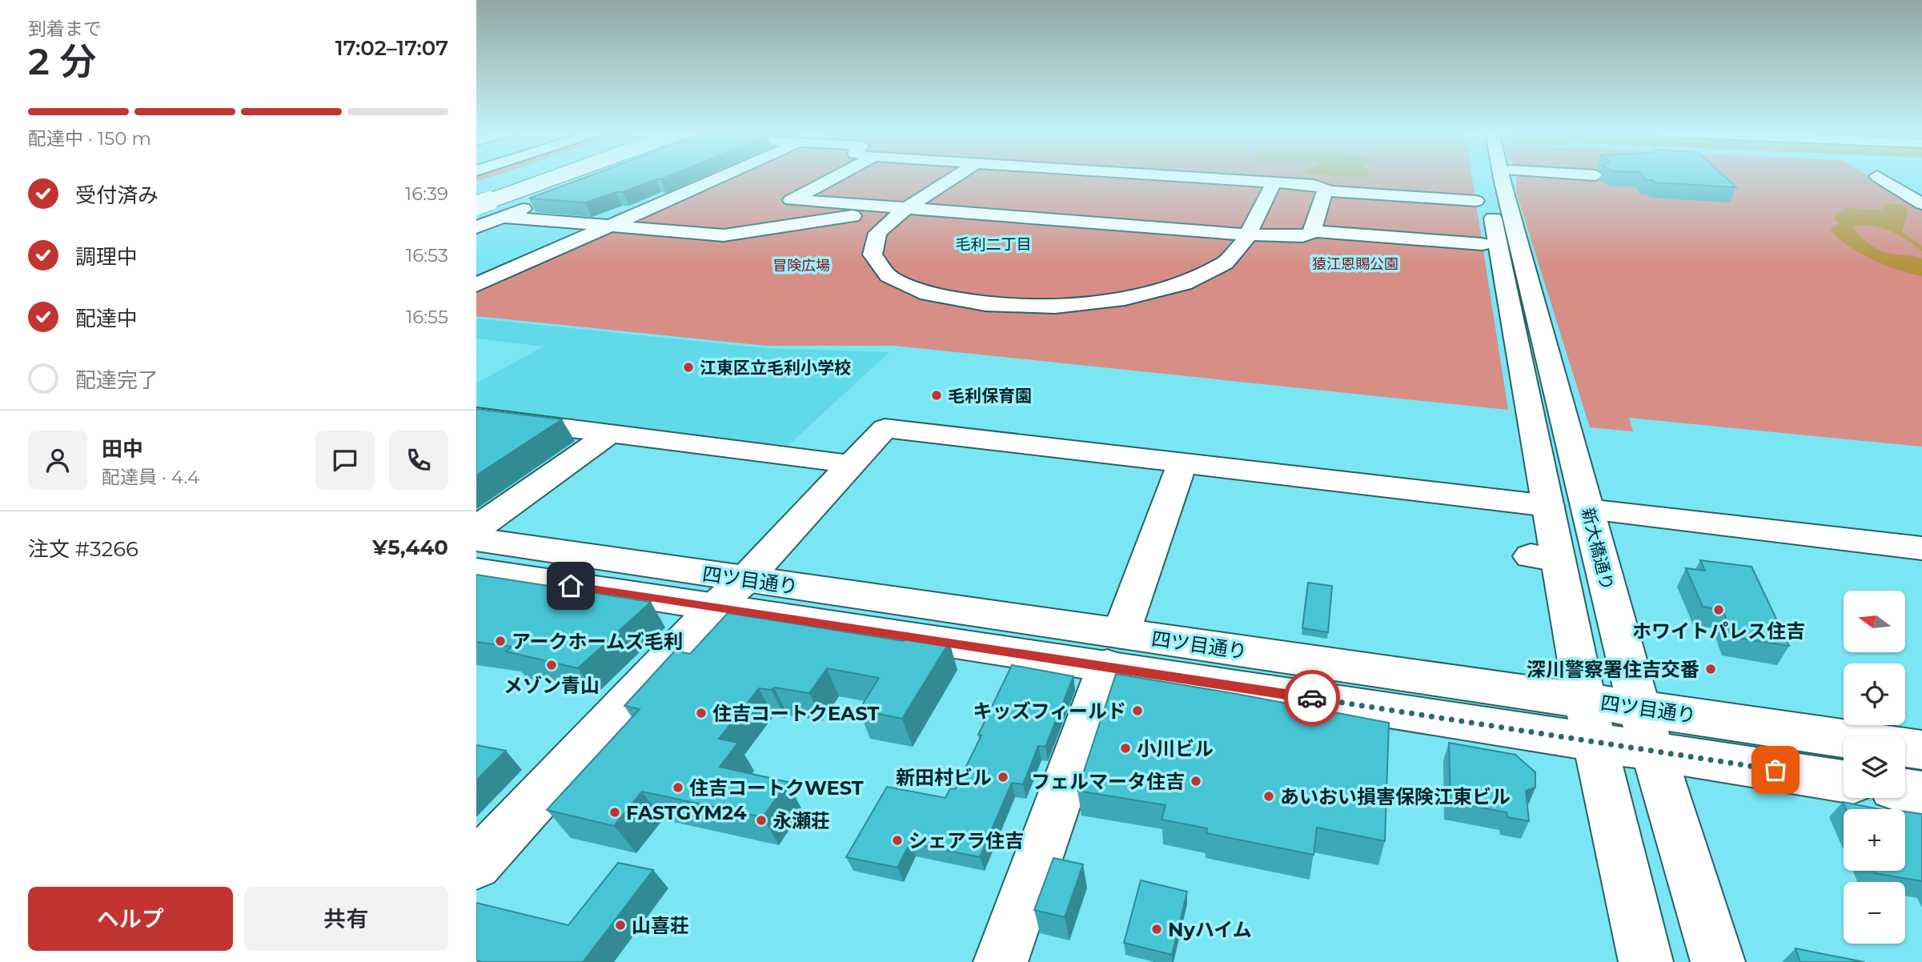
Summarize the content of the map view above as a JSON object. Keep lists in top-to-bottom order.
{
  "streets": {
    "main road": ["新大橋通り", "四ツ目通り"]
  },
  "crossings": [
    ["新大橋通り", "四ツ目通り"]
  ],
  "districts": ["毛利二丁目"],
  "parks": ["猿江恩賜公園", "冒険広場"],
  "places": [
    "江東区立毛利小学校",
    "毛利保育園",
    "ホワイトパレス住吉",
    "アークホームズ毛利",
    "メゾン青山",
    "深川警察署住吉交番",
    "キッズフィールド",
    "住吉コートクEAST",
    "小川ビル",
    "新田村ビル",
    "フェルマータ住吉",
    "住吉コートクWEST",
    "あいおい損害保険江東ビル",
    "FASTGYM24",
    "永瀬荘",
    "シェアラ住吉",
    "山喜荘",
    "Nyハイム"
  ],
  "north": "left",
  "page": {
    "heading": ["2 分", "到着まで", "17:02–17:07"],
    "panel": [
      "田中",
      "配達員 · 4.4",
      "注文 #3266",
      "¥5,440"
    ],
    "bar": "配達中 · 150 m",
    "list": [
      ["受付済み", "16:39"],
      ["調理中", "16:53"],
      ["配達中", "16:55"],
      "配達完了"
    ],
    "map_buttons": ["+", "−"],
    "buttons": ["ヘルプ", "共有"]
  }
}
